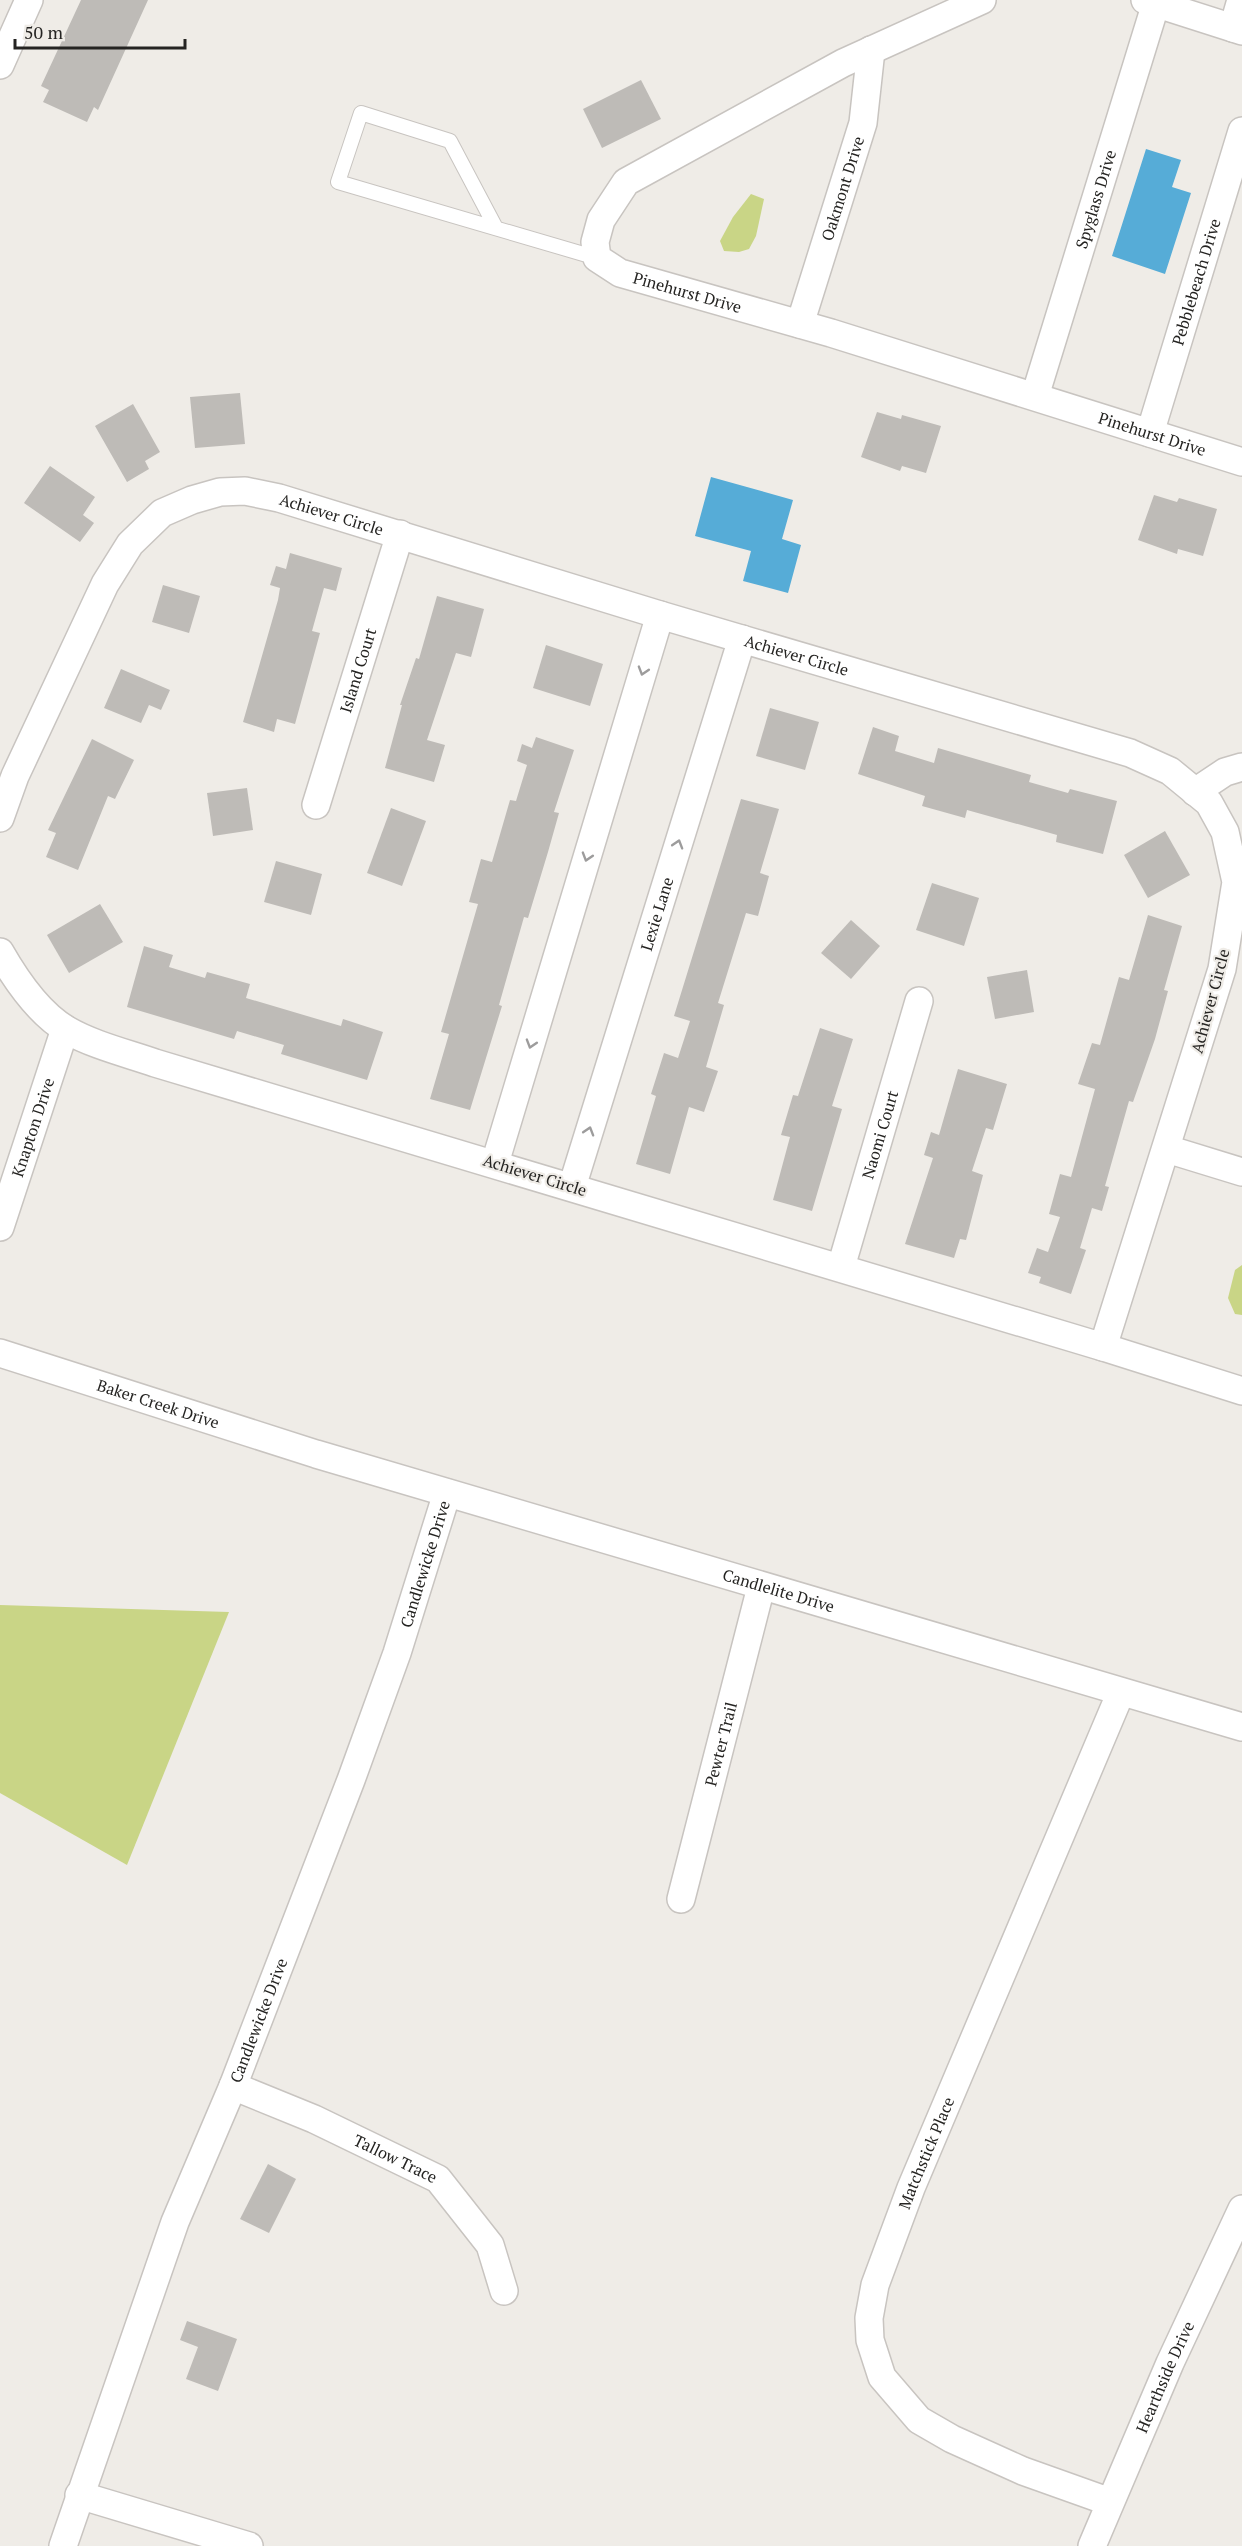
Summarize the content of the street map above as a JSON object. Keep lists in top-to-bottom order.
{
  "streets": {
    "street": [
      "Oakmont Drive",
      "Spyglass Drive",
      "Pebblebeach Drive",
      "Pinehurst Drive",
      "Achiever Circle",
      "Island Court",
      "Lexie Lane",
      "Knapton Drive",
      "Naomi Court",
      "Baker Creek Drive",
      "Candlewicke Drive",
      "Candlelite Drive",
      "Pewter Trail",
      "Matchstick Place",
      "Tallow Trace",
      "Hearthside Drive"
    ]
  },
  "crossings": [
    ["Oakmont Drive", "Pinehurst Drive"],
    ["Spyglass Drive", "Pinehurst Drive"],
    ["Pebblebeach Drive", "Pinehurst Drive"],
    ["Achiever Circle", "Island Court"],
    ["Achiever Circle", "Lexie Lane"],
    ["Achiever Circle", "Knapton Drive"],
    ["Achiever Circle", "Naomi Court"],
    ["Baker Creek Drive", "Candlelite Drive"],
    ["Candlewicke Drive", "Candlelite Drive"],
    ["Candlewicke Drive", "Tallow Trace"],
    ["Candlelite Drive", "Pewter Trail"],
    ["Candlelite Drive", "Matchstick Place"],
    ["Matchstick Place", "Hearthside Drive"]
  ],
  "scale_bar": "50 m"
}
